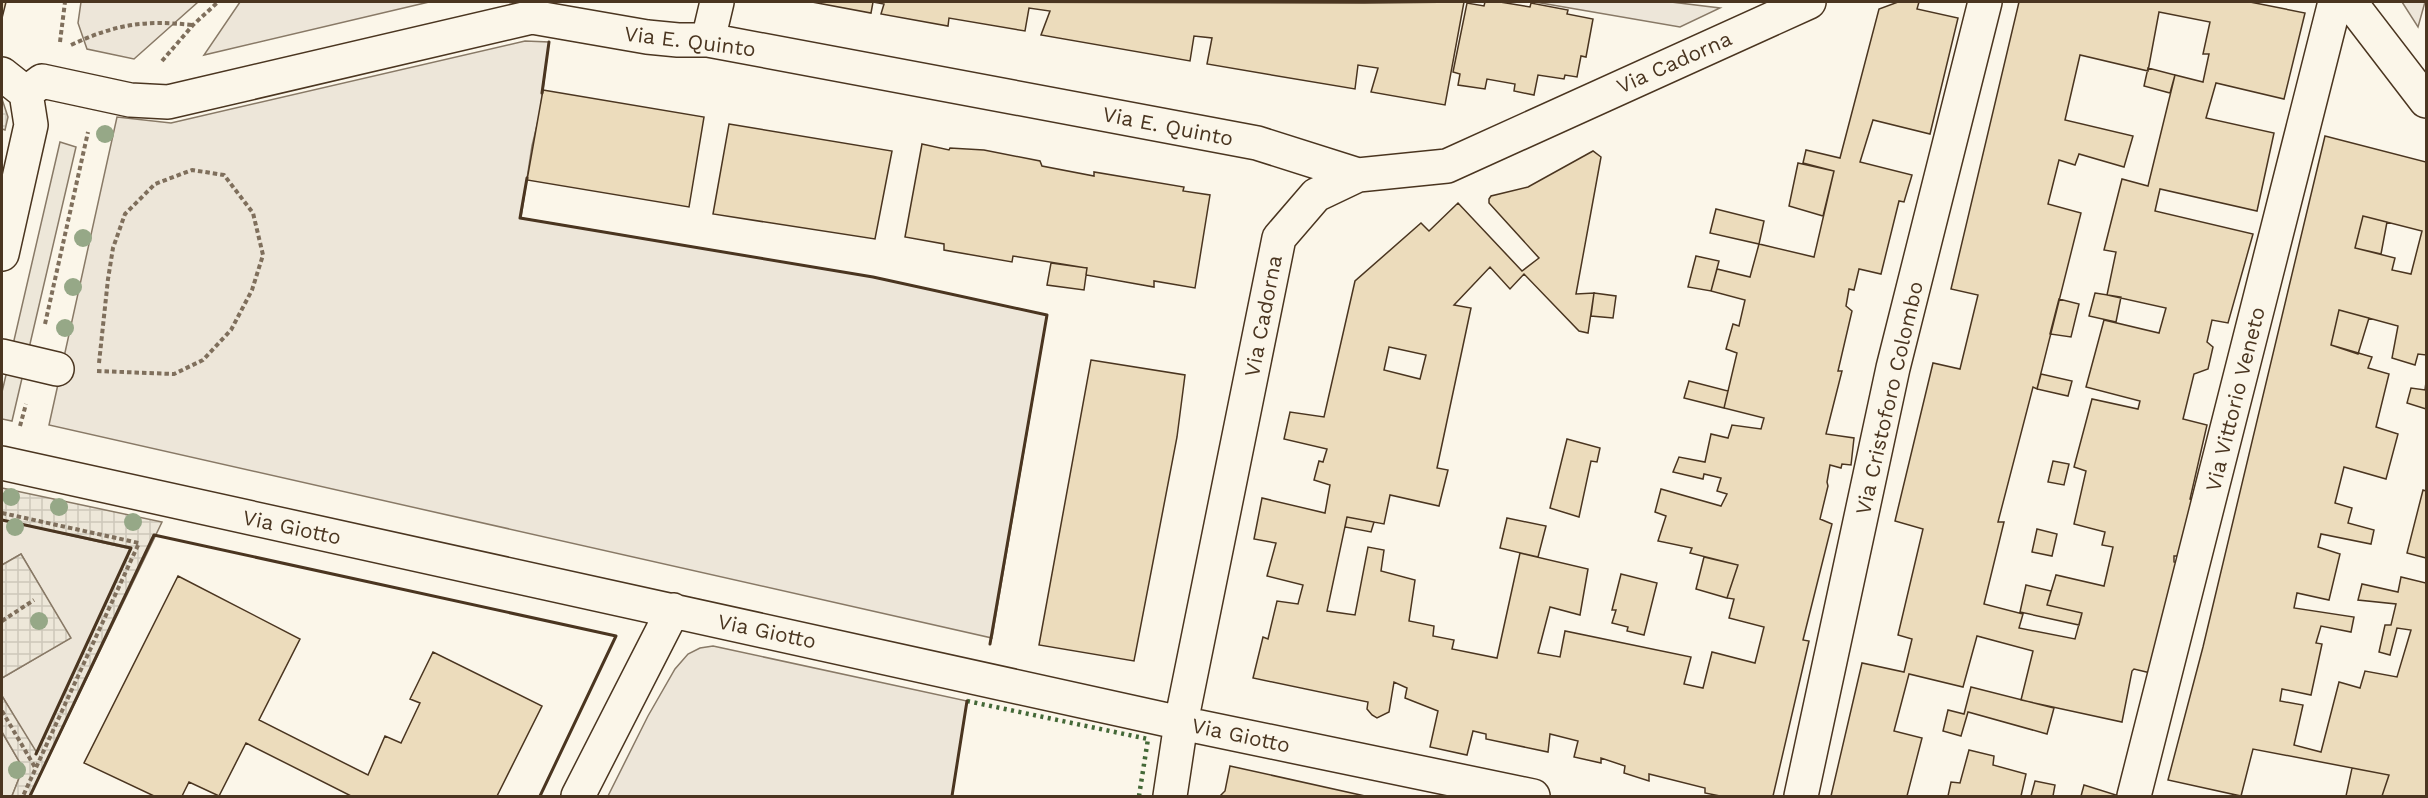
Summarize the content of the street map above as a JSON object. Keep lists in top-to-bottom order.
{
  "streets": {
    "street": [
      "Via E. Quinto",
      "Via Cadorna",
      "Via Cristoforo Colombo",
      "Via Vittorio Veneto",
      "Via Giotto"
    ]
  },
  "crossings": [
    ["Via E. Quinto", "Via Cadorna"],
    ["Via Cadorna", "Via Giotto"]
  ]
}
